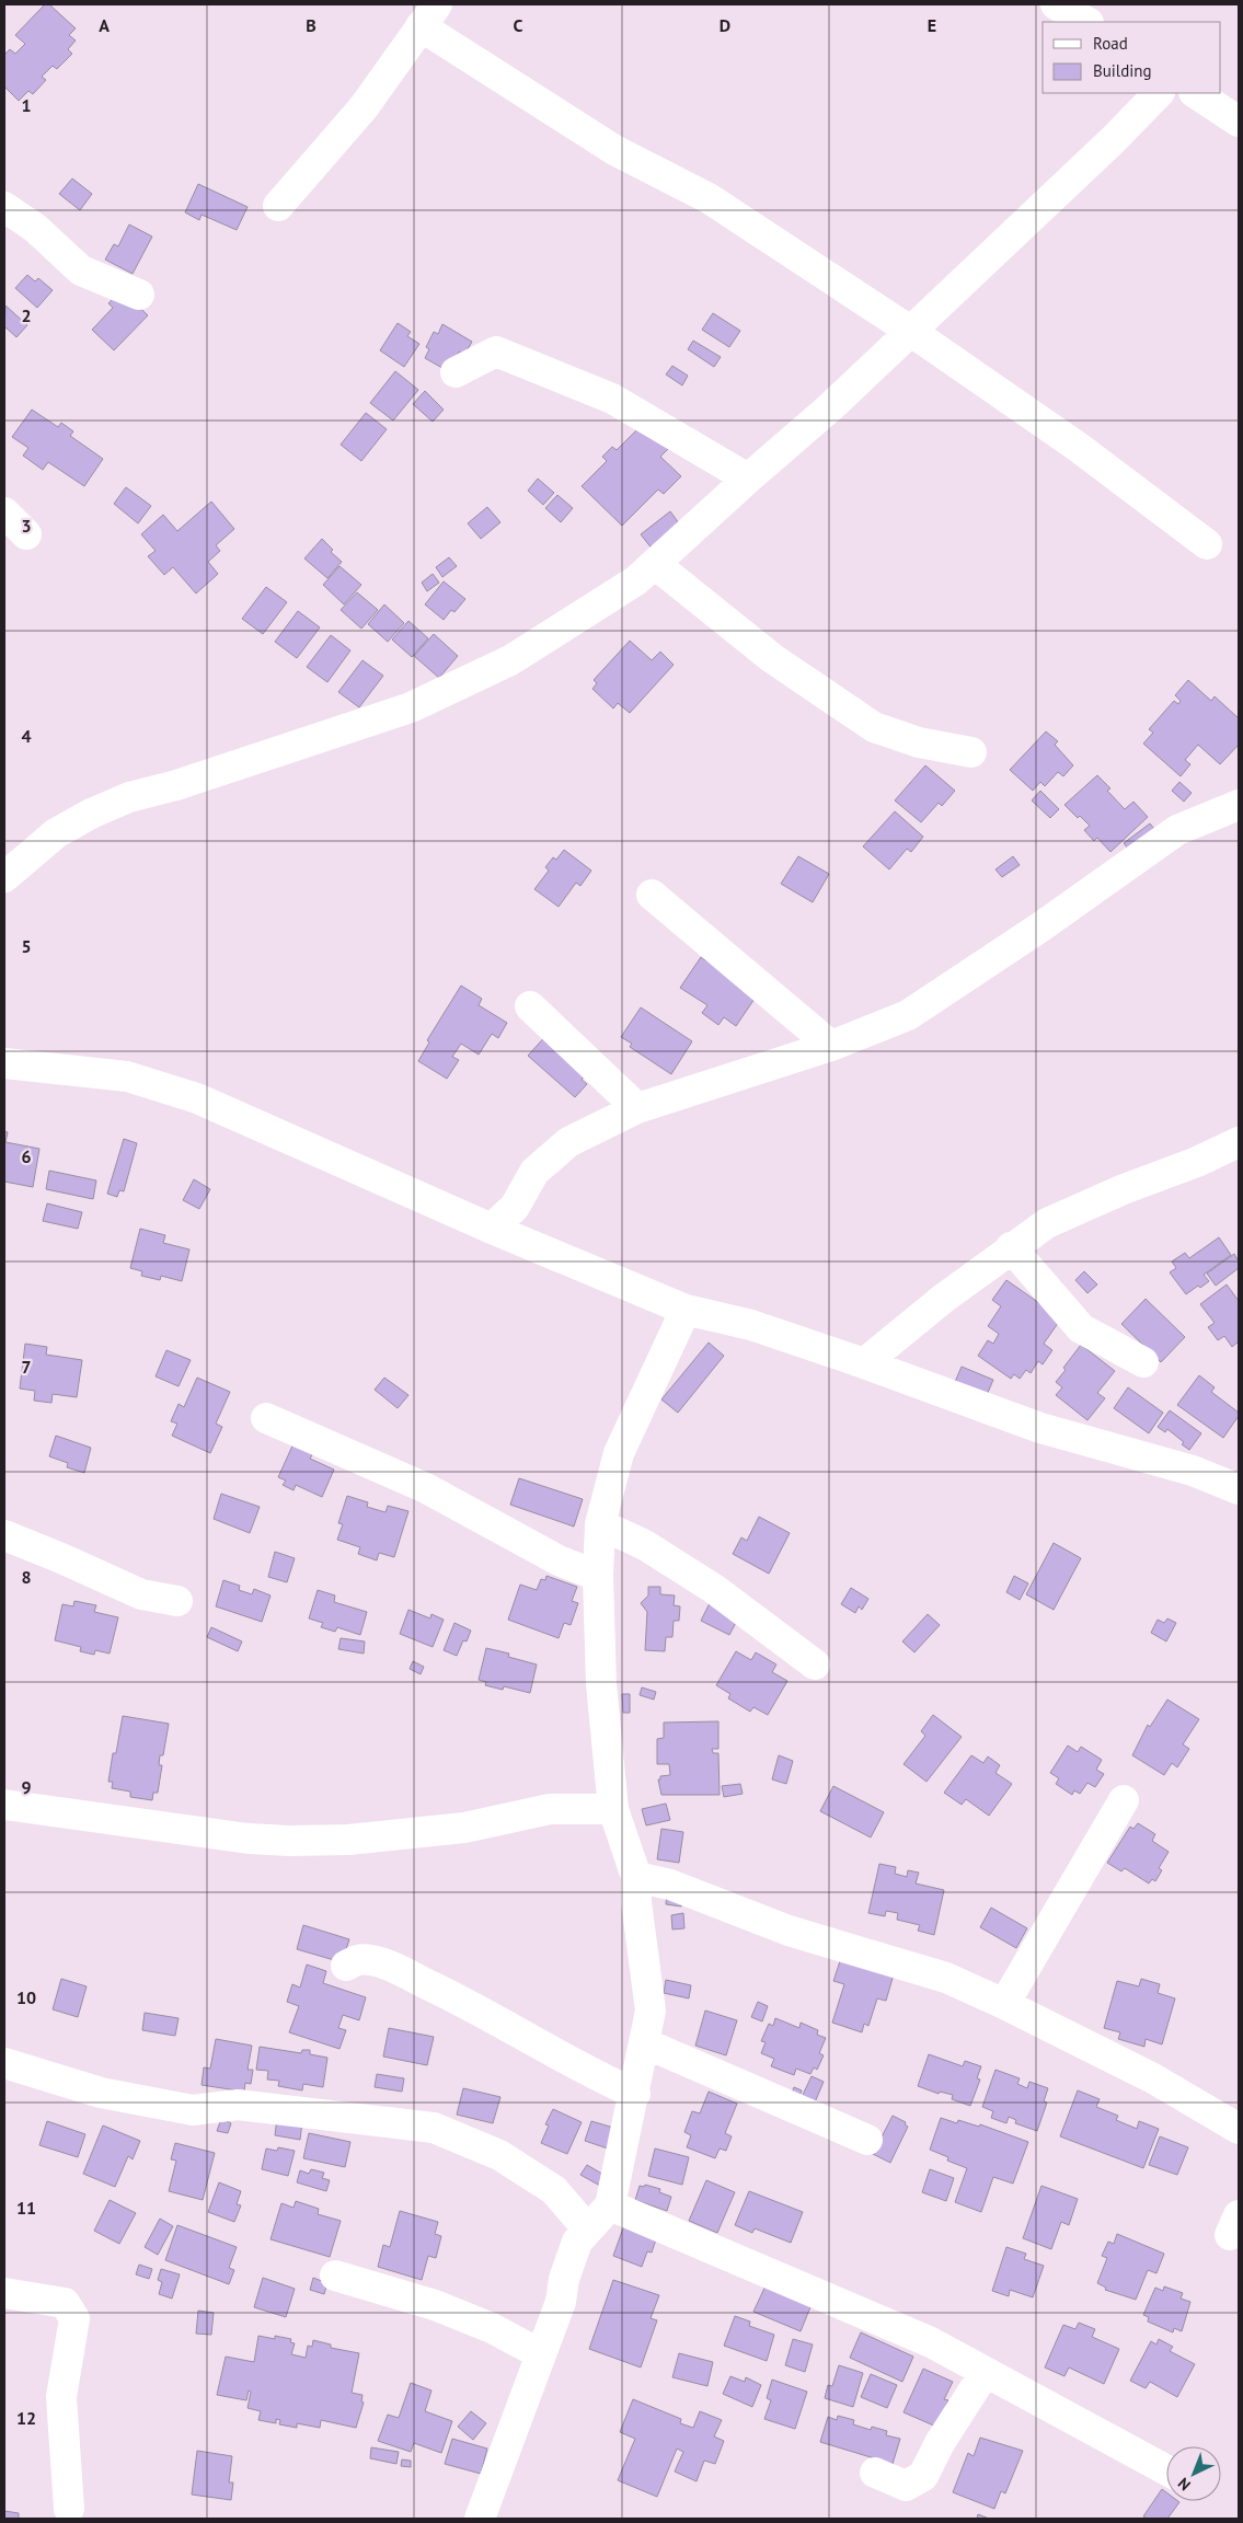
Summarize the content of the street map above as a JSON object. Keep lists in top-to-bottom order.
{
  "legend": ["Road", "Building"],
  "north": "bottom left",
  "grid": {
    "columns": [
      "A",
      "B",
      "C",
      "D",
      "E"
    ],
    "rows": [
      "1",
      "2",
      "3",
      "4",
      "5",
      "6",
      "7",
      "8",
      "9",
      "10",
      "11",
      "12"
    ]
  }
}
